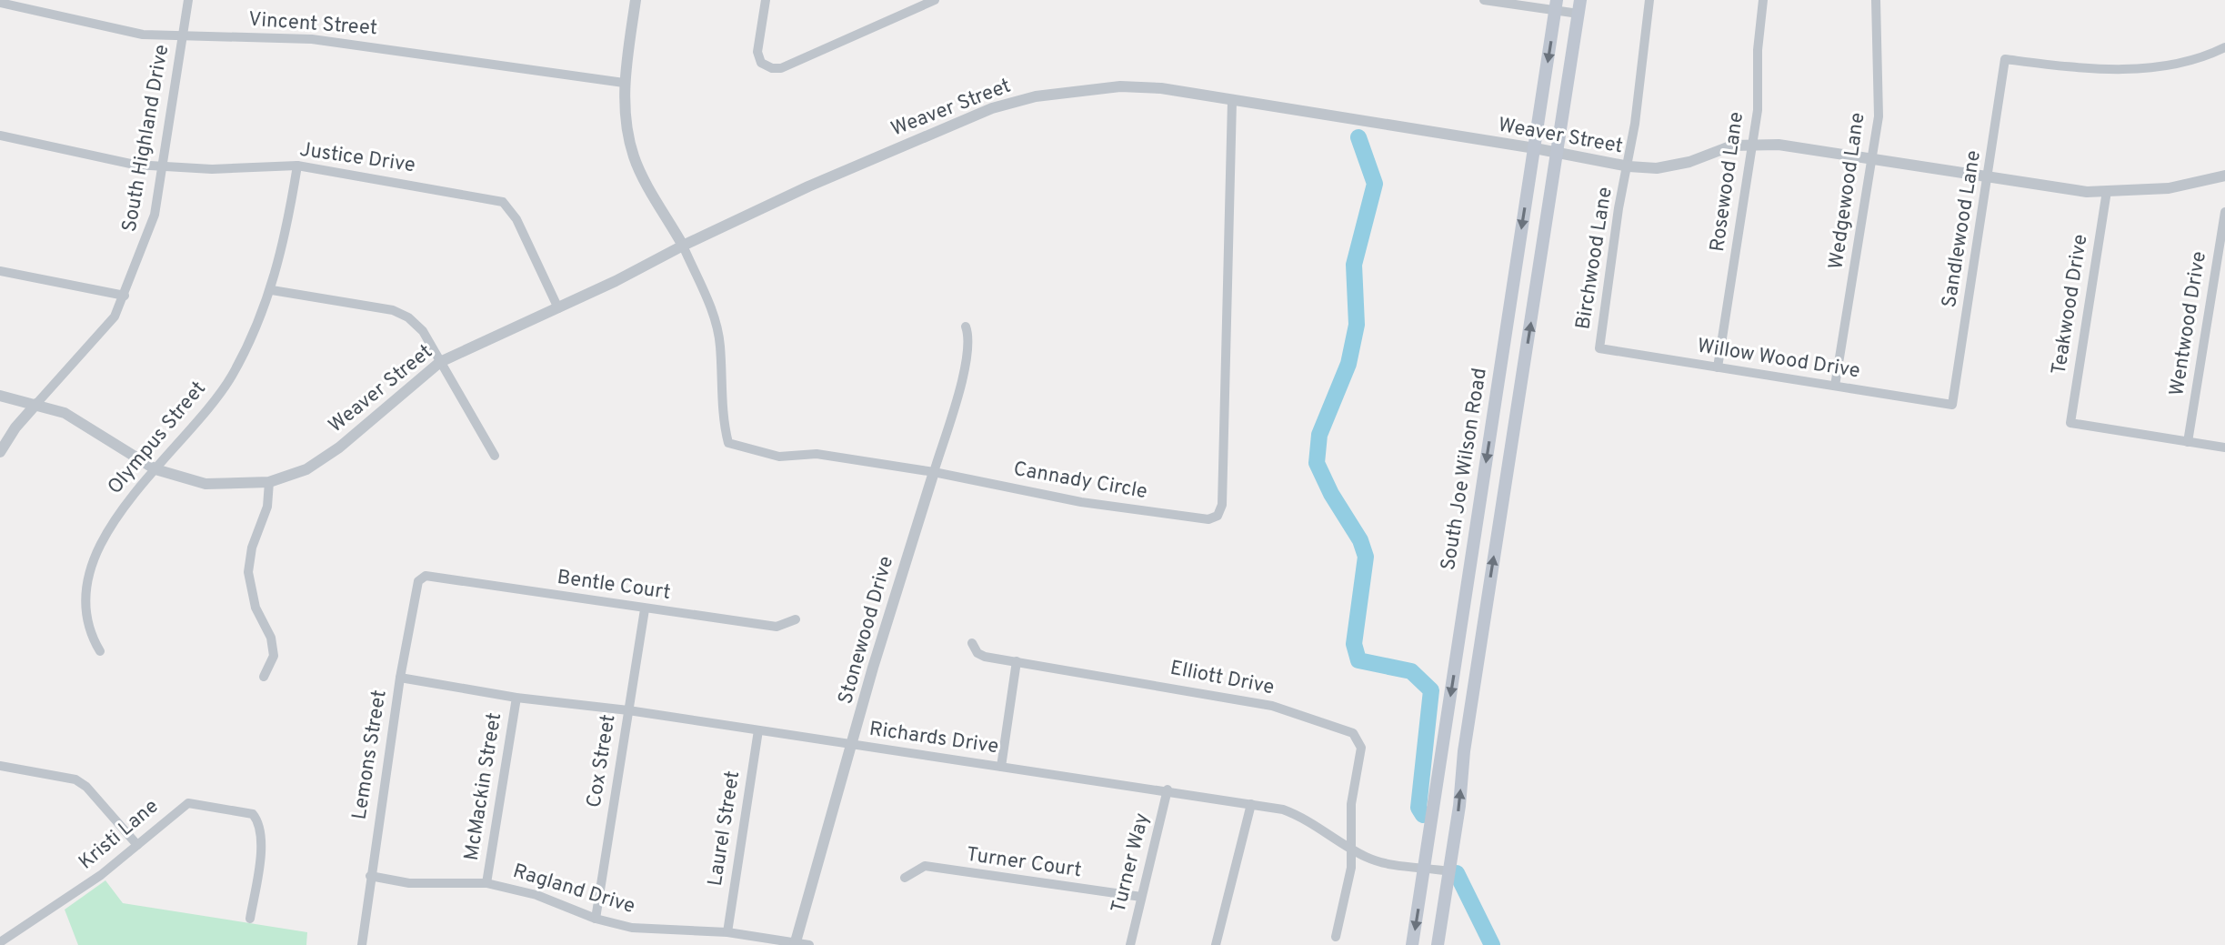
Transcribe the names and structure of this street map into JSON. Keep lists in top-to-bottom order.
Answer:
{
  "streets": {
    "main road": ["South Joe Wilson Road"],
    "street": [
      "Vincent Street",
      "Weaver Street",
      "South Highland Drive",
      "Justice Drive",
      "Rosewood Lane",
      "Wedgewood Lane",
      "Sandlewood Lane",
      "Birchwood Lane",
      "Teakwood Drive",
      "Wentwood Drive",
      "Willow Wood Drive",
      "Olympus Street",
      "Cannady Circle",
      "Bentle Court",
      "Stonewood Drive",
      "Elliott Drive",
      "Richards Drive",
      "Lemons Street",
      "Cox Street",
      "McMackin Street",
      "Laurel Street",
      "Kristi Lane",
      "Turner Court",
      "Turner Way",
      "Ragland Drive"
    ]
  },
  "crossings": [
    ["Vincent Street", "South Highland Drive"],
    ["Weaver Street", "South Highland Drive"],
    ["Weaver Street", "Justice Drive"],
    ["Weaver Street", "Rosewood Lane"],
    ["Weaver Street", "Wedgewood Lane"],
    ["Weaver Street", "Sandlewood Lane"],
    ["Weaver Street", "Birchwood Lane"],
    ["Weaver Street", "Teakwood Drive"],
    ["Weaver Street", "Olympus Street"],
    ["Weaver Street", "South Joe Wilson Road"],
    ["Weaver Street", "Cannady Circle"],
    ["South Highland Drive", "Justice Drive"],
    ["Justice Drive", "Olympus Street"],
    ["Rosewood Lane", "Willow Wood Drive"],
    ["Wedgewood Lane", "Willow Wood Drive"],
    ["Sandlewood Lane", "Willow Wood Drive"],
    ["Birchwood Lane", "Willow Wood Drive"],
    ["Teakwood Drive", "Wentwood Drive"],
    ["South Joe Wilson Road", "Richards Drive"],
    ["Cannady Circle", "Stonewood Drive"],
    ["Bentle Court", "Lemons Street"],
    ["Bentle Court", "Cox Street"],
    ["Stonewood Drive", "Richards Drive"],
    ["Stonewood Drive", "Ragland Drive"],
    ["Elliott Drive", "Richards Drive"],
    ["Richards Drive", "Lemons Street"],
    ["Richards Drive", "Cox Street"],
    ["Richards Drive", "McMackin Street"],
    ["Richards Drive", "Laurel Street"],
    ["Richards Drive", "Turner Way"],
    ["Lemons Street", "Ragland Drive"],
    ["Cox Street", "Ragland Drive"],
    ["McMackin Street", "Ragland Drive"],
    ["Laurel Street", "Ragland Drive"],
    ["Turner Court", "Turner Way"]
  ]
}
